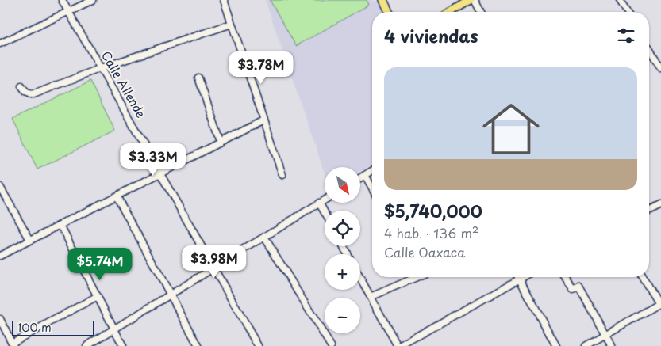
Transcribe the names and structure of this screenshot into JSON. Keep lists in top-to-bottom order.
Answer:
{
  "streets": {
    "street": ["Calle Allende"]
  },
  "scale_bar": "100 m",
  "north": "bottom right",
  "page": {
    "heading": "4 viviendas",
    "price": [
      "$3.78M",
      "$3.33M",
      "$3.98M",
      "$5.74M"
    ],
    "list": [
      {
        "name": "$5,740,000",
        "note": "4 hab. · 136 m² · Calle Oaxaca"
      }
    ],
    "map_buttons": ["+", "−"],
    "scale": "100 m"
  }
}
